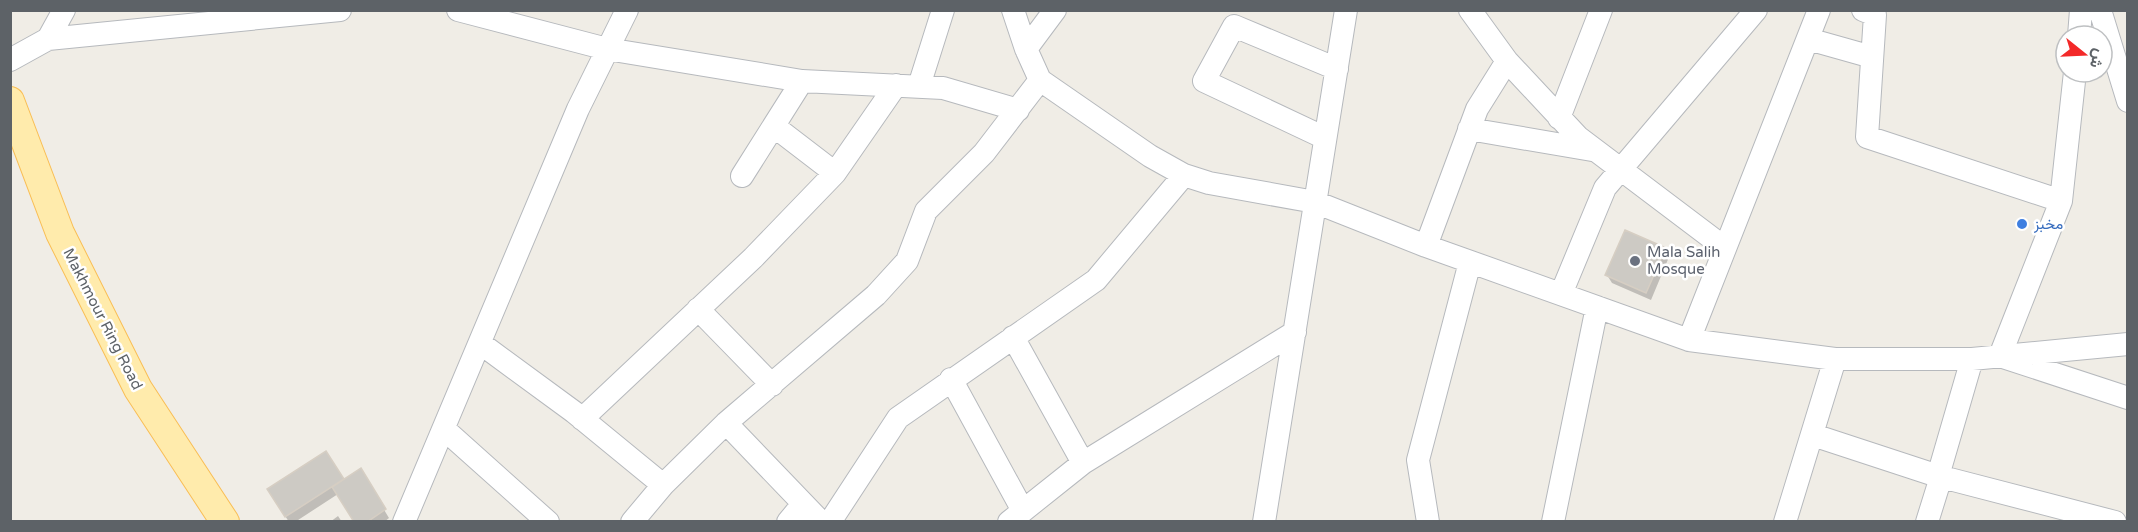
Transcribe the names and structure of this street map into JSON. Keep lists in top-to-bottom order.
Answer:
{
  "streets": {
    "main road": ["Makhmour Ring Road"]
  },
  "places": ["مخبز", "Mala Salih Mosque"],
  "north": "right"
}
